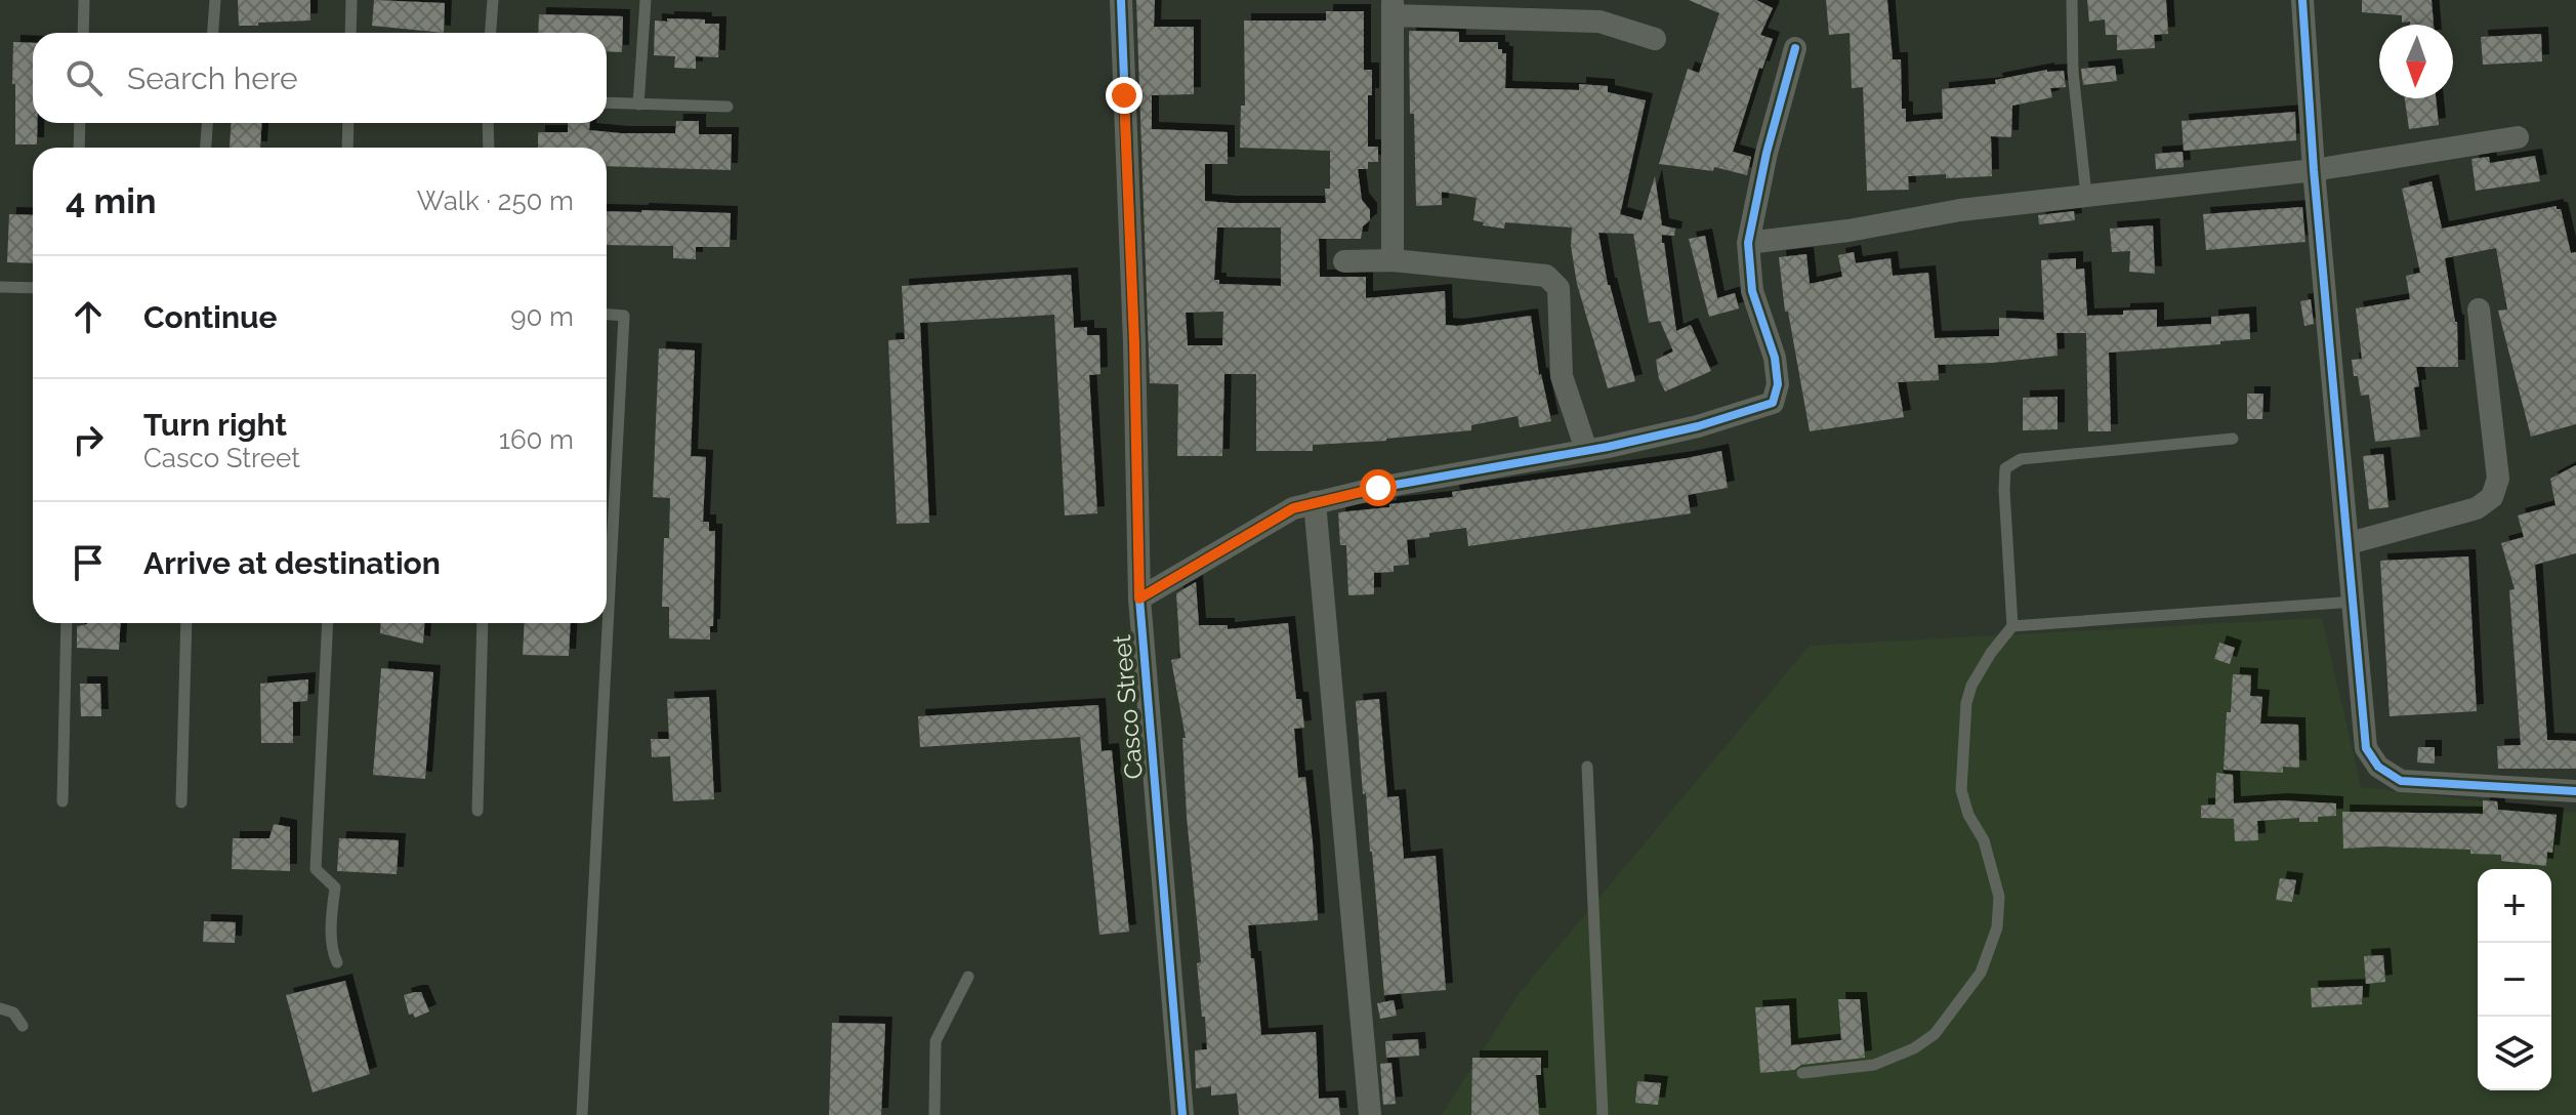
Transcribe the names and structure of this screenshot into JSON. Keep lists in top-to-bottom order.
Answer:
{
  "streets": {
    "street": ["Casco Street"]
  },
  "north": "bottom",
  "page": {
    "search": "Search here",
    "heading": ["4 min", "Walk · 250 m"],
    "list": [
      ["Continue", "90 m"],
      ["Turn right", "Casco Street", "160 m"],
      "Arrive at destination"
    ],
    "map_buttons": ["+", "−"]
  }
}
